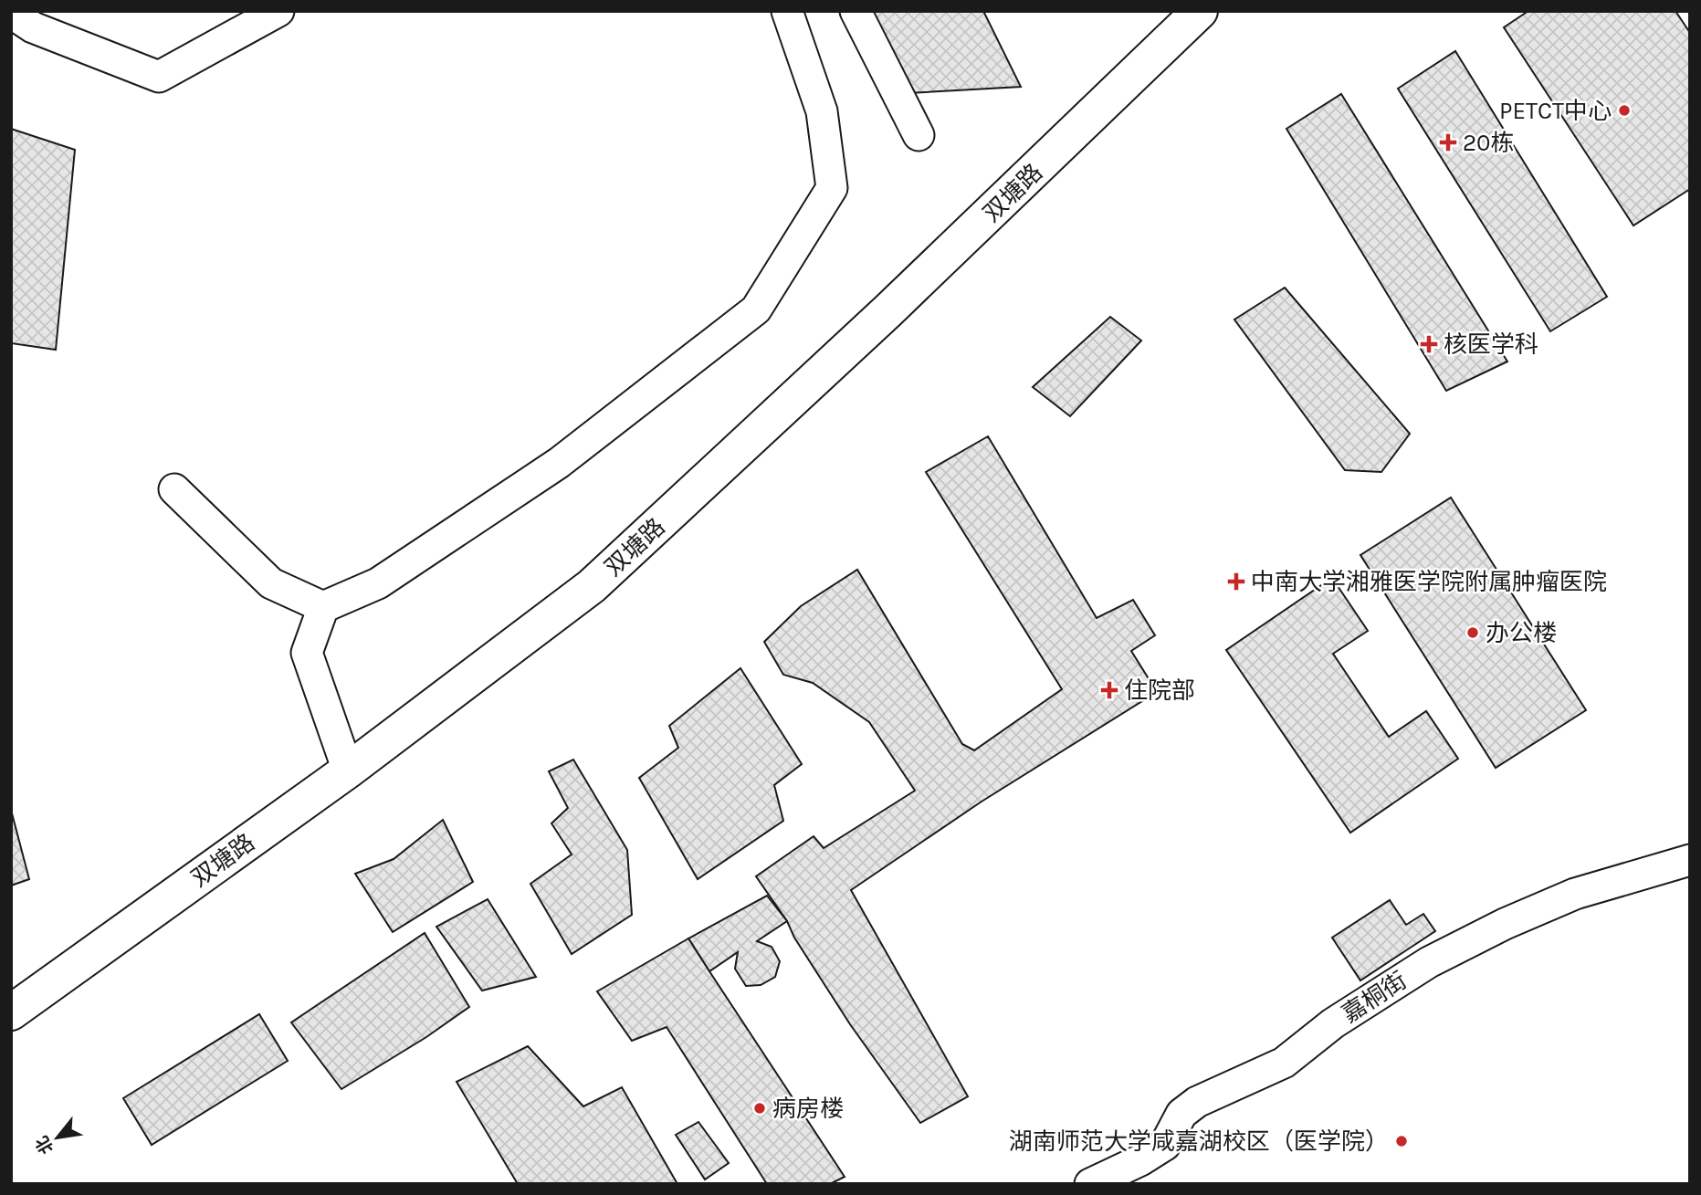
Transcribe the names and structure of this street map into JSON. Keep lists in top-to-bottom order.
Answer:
{
  "streets": {
    "street": ["双塘路", "嘉桐街"]
  },
  "places": {
    "other": [
      "PETCT中心",
      "办公楼",
      "病房楼",
      "湖南师范大学咸嘉湖校区（医学院）"
    ],
    "health": [
      "20栋",
      "核医学科",
      "中南大学湘雅医学院附属肿瘤医院",
      "住院部"
    ]
  },
  "north": "bottom left"
}
